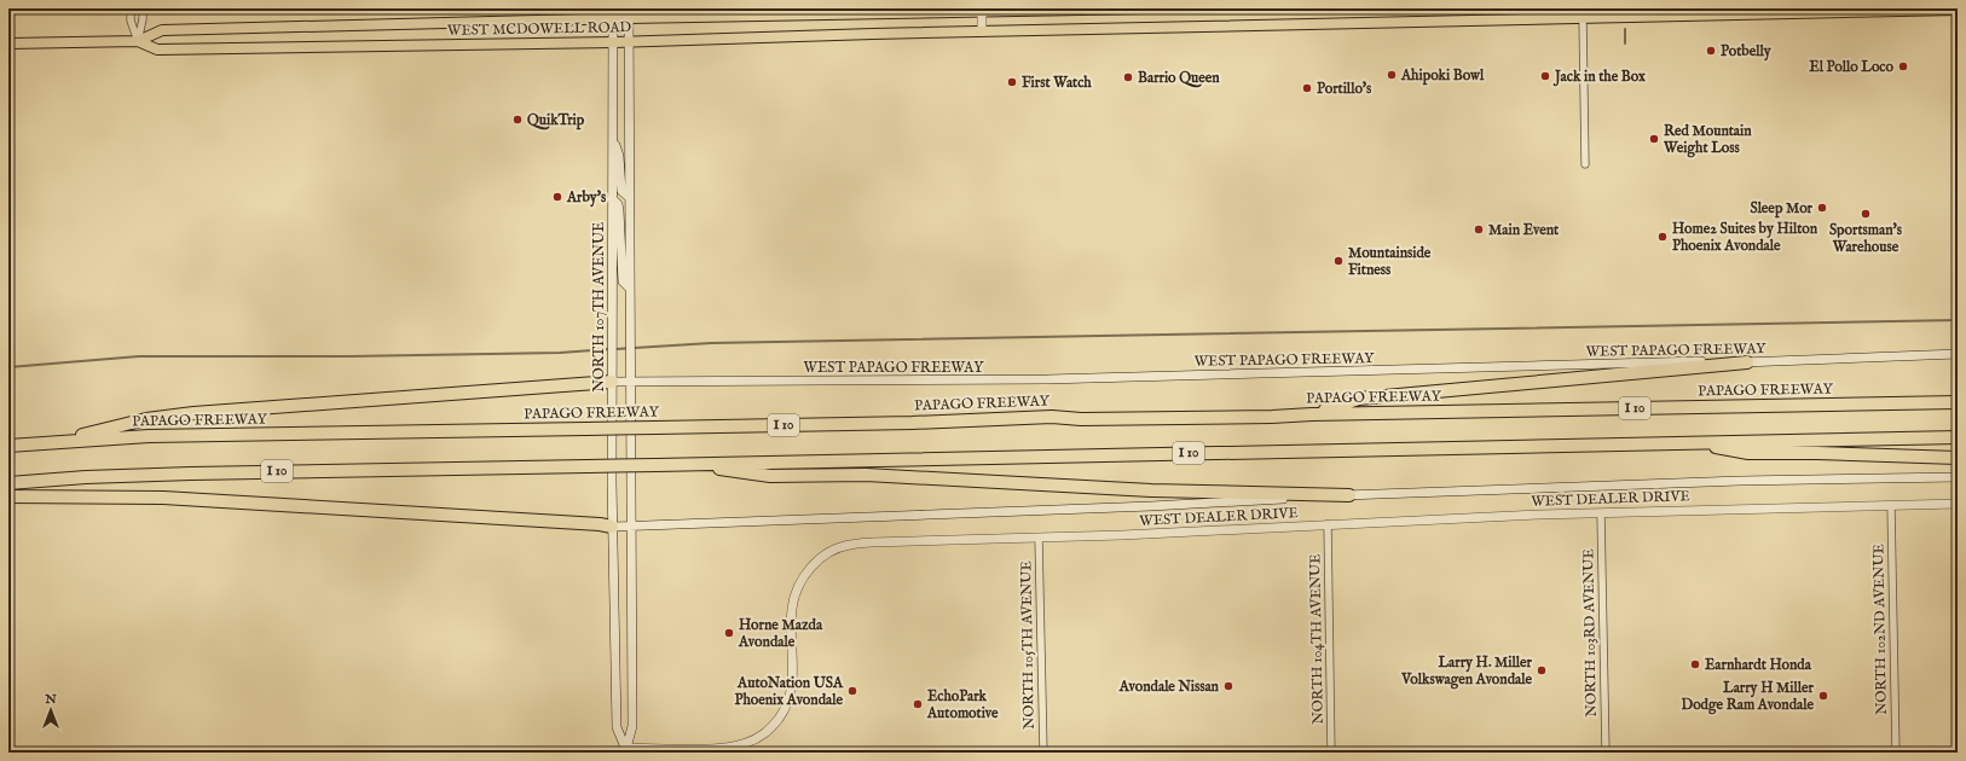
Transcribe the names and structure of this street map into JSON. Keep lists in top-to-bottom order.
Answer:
{
  "streets": {
    "highway": ["PAPAGO FREEWAY", "I 10"],
    "main road": [
      "WEST MCDOWELL ROAD",
      "NORTH 107TH AVENUE",
      "WEST PAPAGO FREEWAY",
      "WEST DEALER DRIVE"
    ],
    "street": [
      "NORTH 102ND AVENUE",
      "NORTH 103RD AVENUE",
      "NORTH 104TH AVENUE",
      "NORTH 105TH AVENUE"
    ]
  },
  "crossings": [
    ["WEST MCDOWELL ROAD", "NORTH 107TH AVENUE"],
    ["NORTH 107TH AVENUE", "WEST PAPAGO FREEWAY"],
    ["NORTH 107TH AVENUE", "WEST DEALER DRIVE"],
    ["WEST DEALER DRIVE", "NORTH 102ND AVENUE"],
    ["WEST DEALER DRIVE", "NORTH 103RD AVENUE"],
    ["WEST DEALER DRIVE", "NORTH 104TH AVENUE"],
    ["WEST DEALER DRIVE", "NORTH 105TH AVENUE"]
  ],
  "places": [
    "Potbelly",
    "El Pollo Loco",
    "Ahipoki Bowl",
    "Jack in the Box",
    "Barrio Queen",
    "First Watch",
    "Portillo's",
    "QuikTrip",
    "Red Mountain Weight Loss",
    "Arby's",
    "Sleep Mor",
    "Sportsman's Warehouse",
    "Main Event",
    "Home2 Suites by Hilton Phoenix Avondale",
    "Mountainside Fitness",
    "Horne Mazda Avondale",
    "Earnhardt Honda",
    "Larry H. Miller Volkswagen Avondale",
    "Avondale Nissan",
    "AutoNation USA Phoenix Avondale",
    "Larry H Miller Dodge Ram Avondale",
    "EchoPark Automotive"
  ],
  "north": "top"
}
